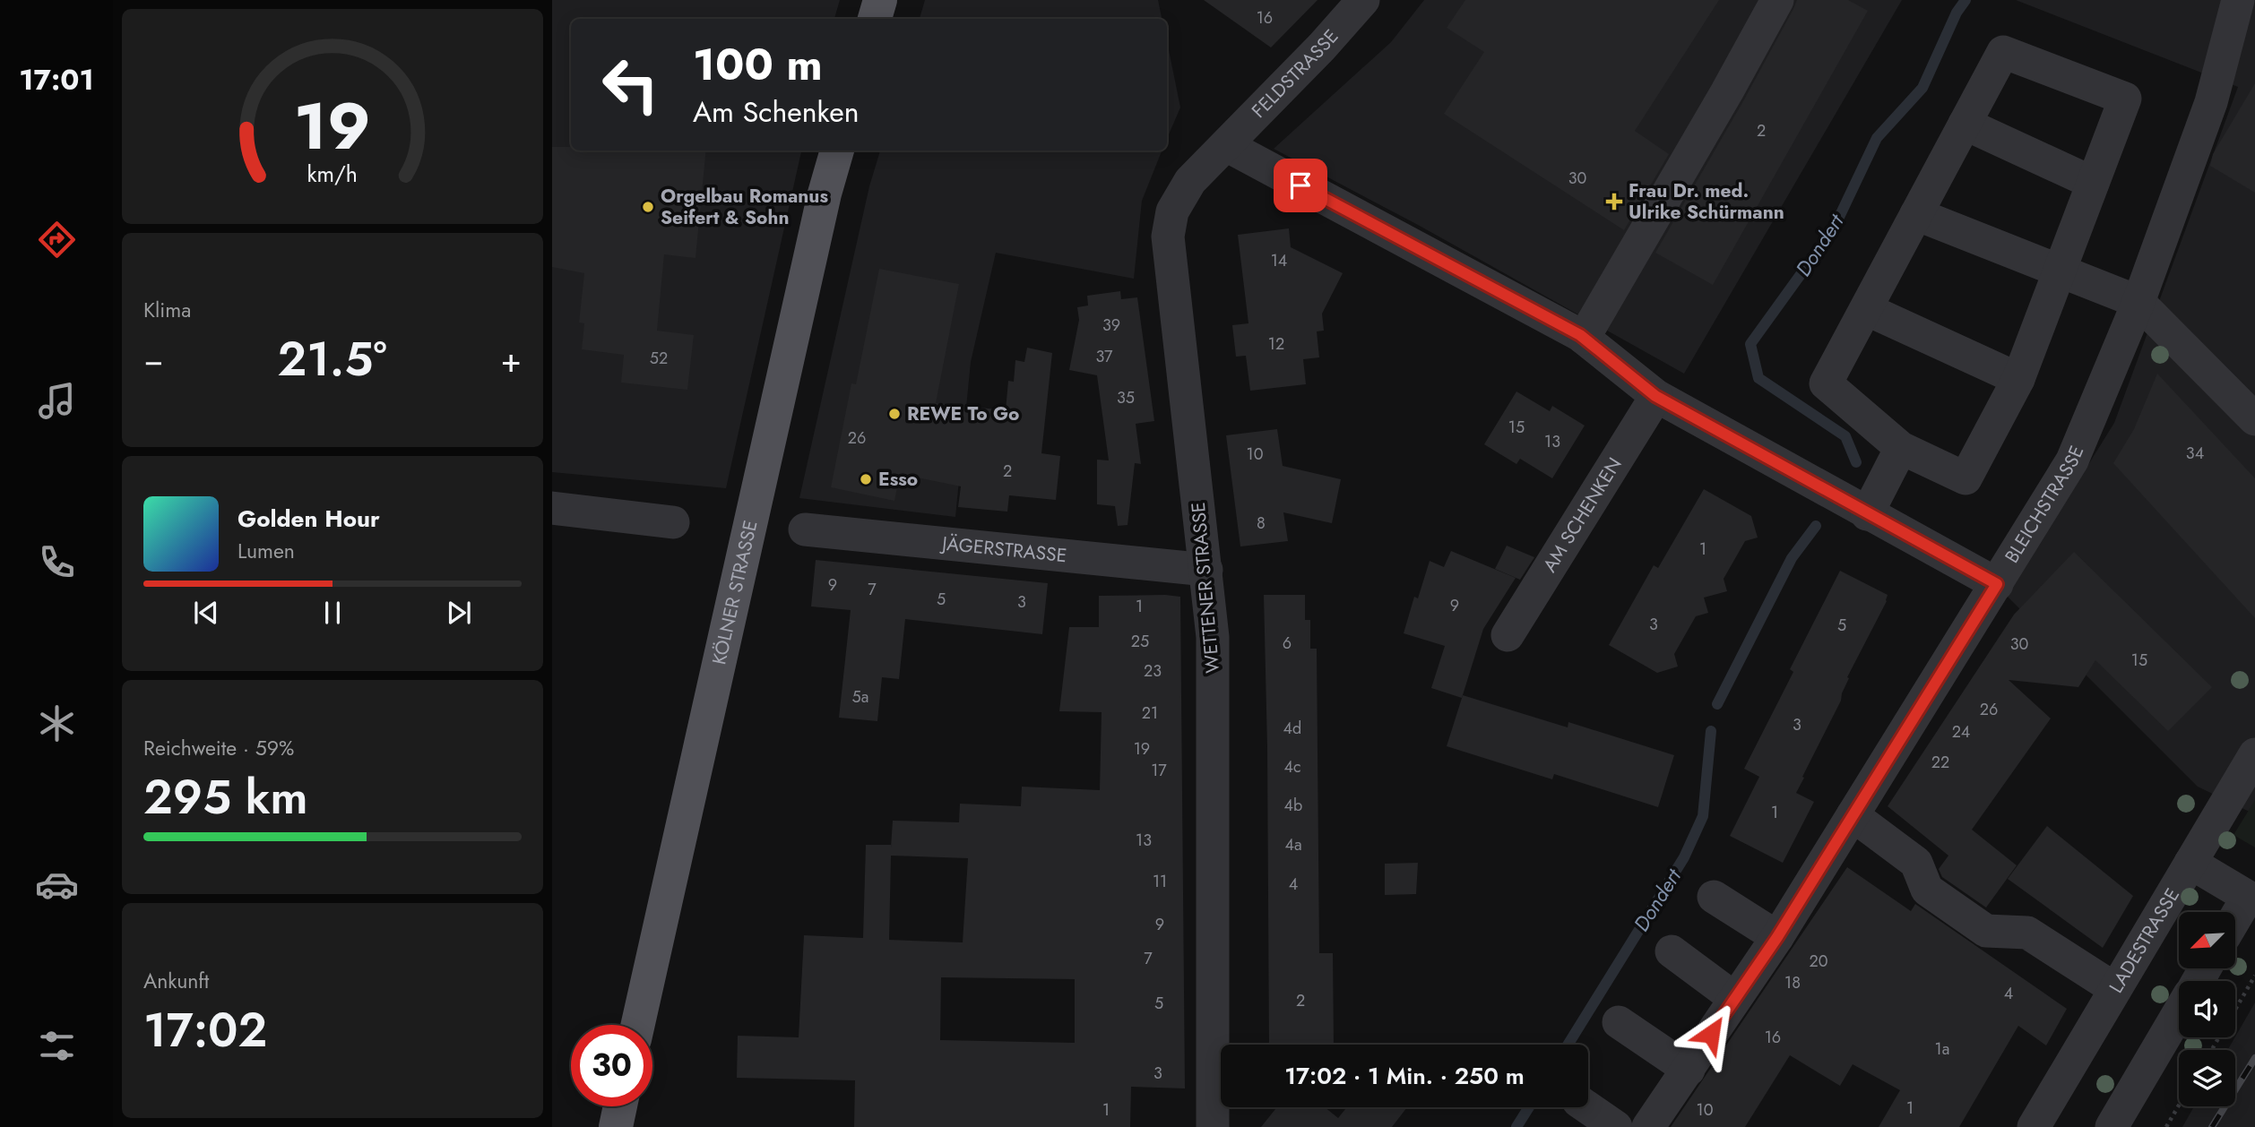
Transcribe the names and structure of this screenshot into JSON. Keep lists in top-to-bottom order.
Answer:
{
  "streets": {
    "main road": ["KÖLNER STRASSE"],
    "street": [
      "FELDSTRASSE",
      "BLEICHSTRASSE",
      "AM SCHENKEN",
      "JÄGERSTRASSE",
      "WETTENER STRASSE",
      "LADESTRASSE"
    ]
  },
  "crossings": [
    ["FELDSTRASSE", "WETTENER STRASSE"],
    ["JÄGERSTRASSE", "WETTENER STRASSE"]
  ],
  "water": ["Dondert"],
  "places": {
    "health": ["Frau Dr. med. Ulrike Schürmann"],
    "other": ["Orgelbau Romanus Seifert & Sohn", "REWE To Go", "Esso"]
  },
  "house_numbers": [
    "16",
    "2",
    "30",
    "14",
    "39",
    "12",
    "37",
    "52",
    "35",
    "15",
    "26",
    "13",
    "34",
    "10",
    "2",
    "8",
    "1",
    "9",
    "7",
    "5",
    "3",
    "9",
    "1",
    "3",
    "5",
    "25",
    "6",
    "30",
    "15",
    "23",
    "5a",
    "26",
    "21",
    "3",
    "4d",
    "24",
    "19",
    "22",
    "4c",
    "17",
    "4b",
    "1",
    "13",
    "4a",
    "11",
    "4",
    "9",
    "7",
    "20",
    "18",
    "4",
    "2",
    "5",
    "16",
    "1a",
    "3",
    "1",
    "1",
    "10"
  ],
  "north": "bottom left",
  "page": {
    "tabs": "17:01",
    "turn": ["100 m", "Am Schenken"],
    "tile": [
      "Klima",
      ["Reichweite · 59%", "295 km"],
      ["Ankunft", "17:02"]
    ],
    "heat": ["−", "21.5°", "+"],
    "song": ["Golden Hour", "Lumen"],
    "limit": "30",
    "trip": "17:02 · 1 Min. · 250 m",
    "gauge": ["19", "km/h"]
  }
}
